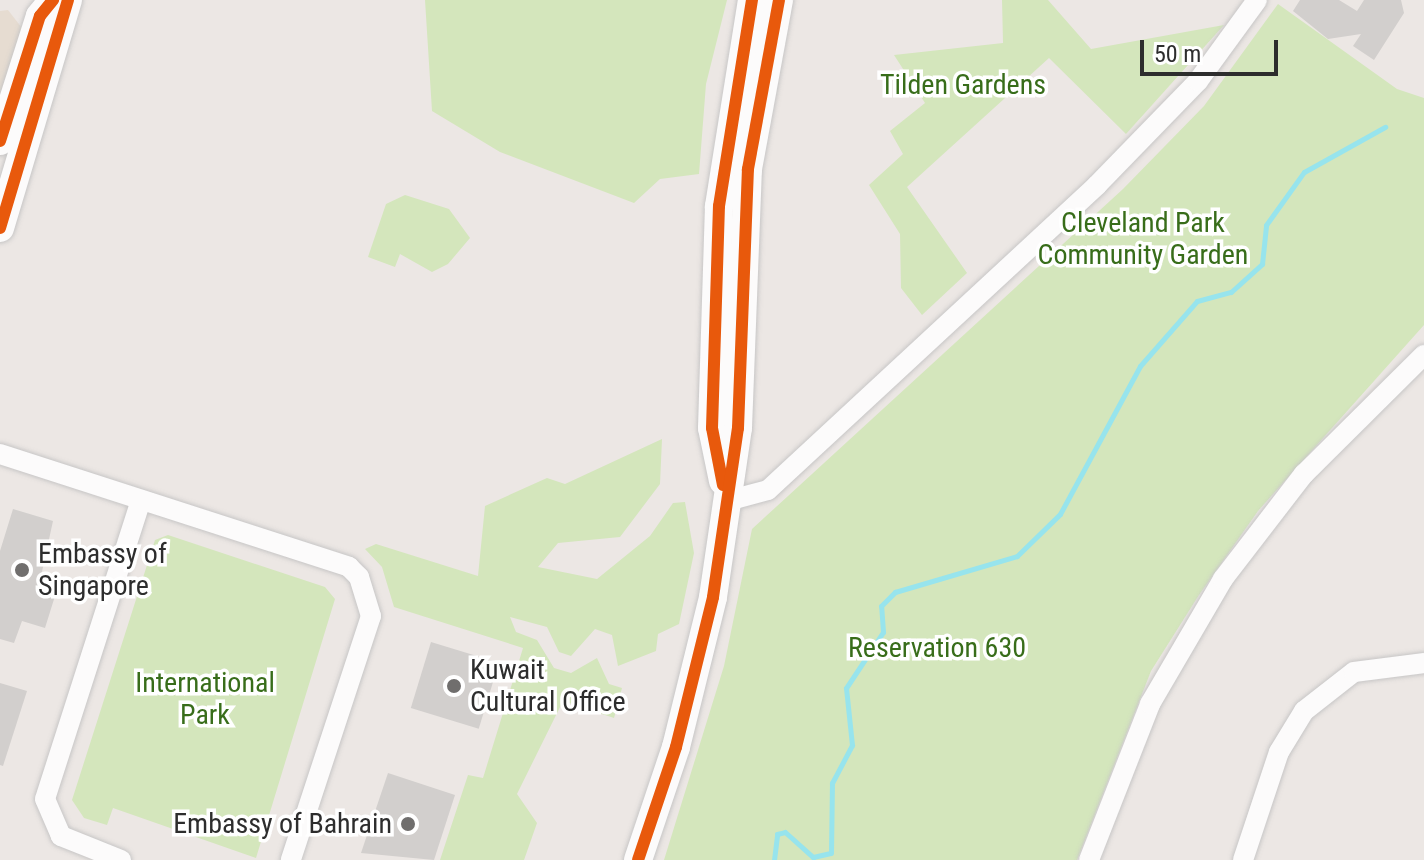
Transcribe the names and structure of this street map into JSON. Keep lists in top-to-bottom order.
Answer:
{
  "parks": [
    "Tilden Gardens",
    "Cleveland Park Community Garden",
    "Reservation 630",
    "International Park"
  ],
  "places": ["Embassy of Singapore", "Kuwait Cultural Office", "Embassy of Bahrain"],
  "scale_bar": "50 m"
}
